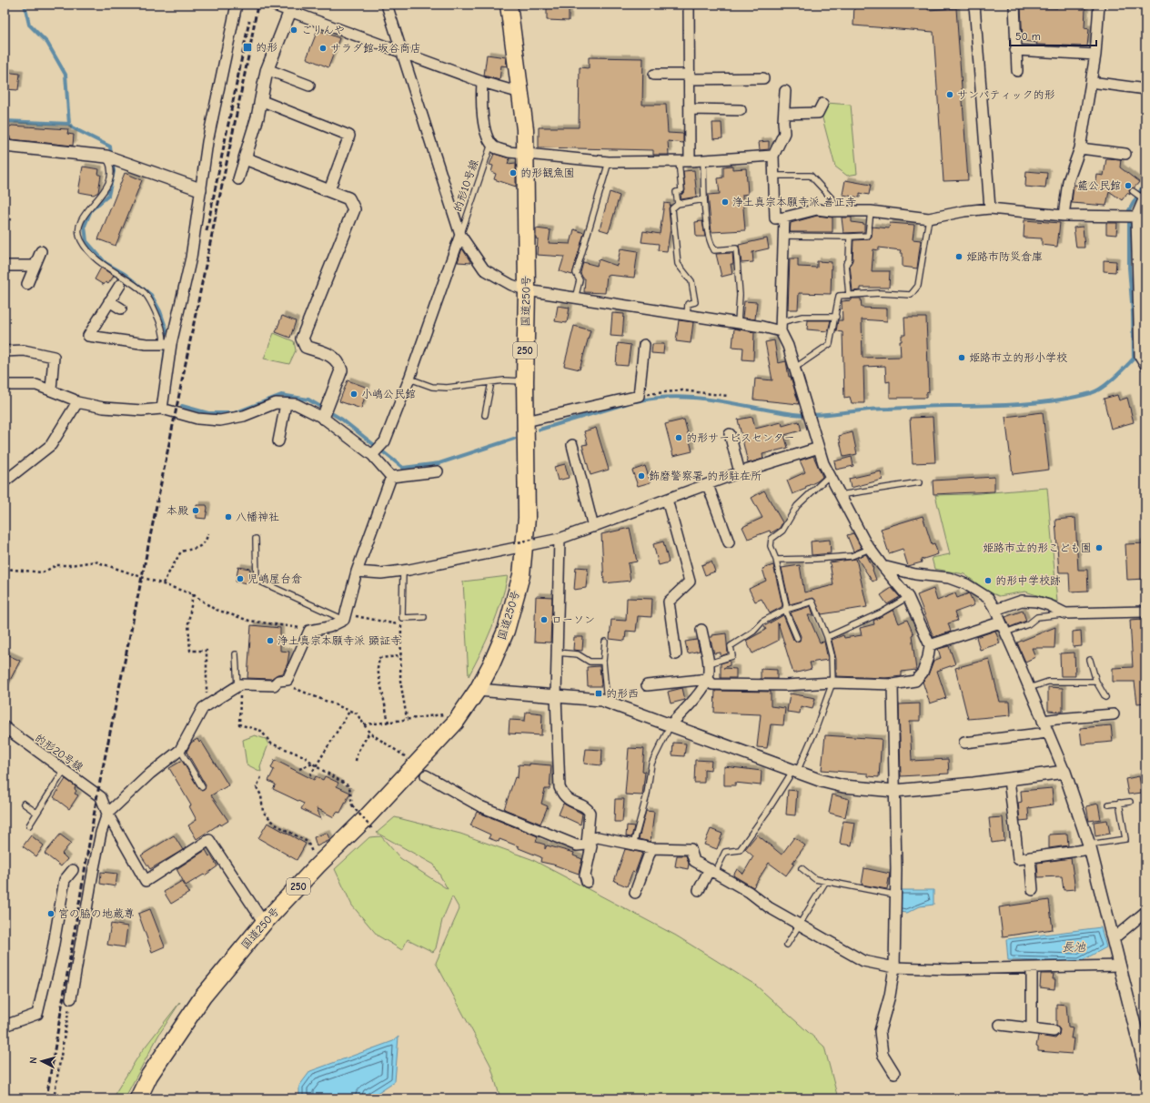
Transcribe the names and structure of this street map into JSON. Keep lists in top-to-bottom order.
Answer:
{
  "streets": {
    "highway": ["国道250号", "250"],
    "street": ["的形20号線"],
    "lane": ["的形10号線"]
  },
  "water": ["長池"],
  "places": {
    "other": [
      "ごりんや",
      "サラダ館 坂谷商店",
      "サンパティック的形",
      "的形観魚園",
      "麓公民館",
      "浄土真宗本願寺派 善正寺",
      "姫路市防災倉庫",
      "姫路市立的形小学校",
      "小嶋公民館",
      "的形サービスセンター",
      "飾磨警察署 的形駐在所",
      "本殿",
      "八幡神社",
      "姫路市立的形こども園",
      "児嶋屋台倉",
      "的形中学校跡",
      "ローソン",
      "浄土真宗本願寺派 顕証寺",
      "宮の脇の地蔵尊"
    ],
    "transit": ["的形", "的形西"]
  },
  "scale_bar": "50 m",
  "north": "left"
}
